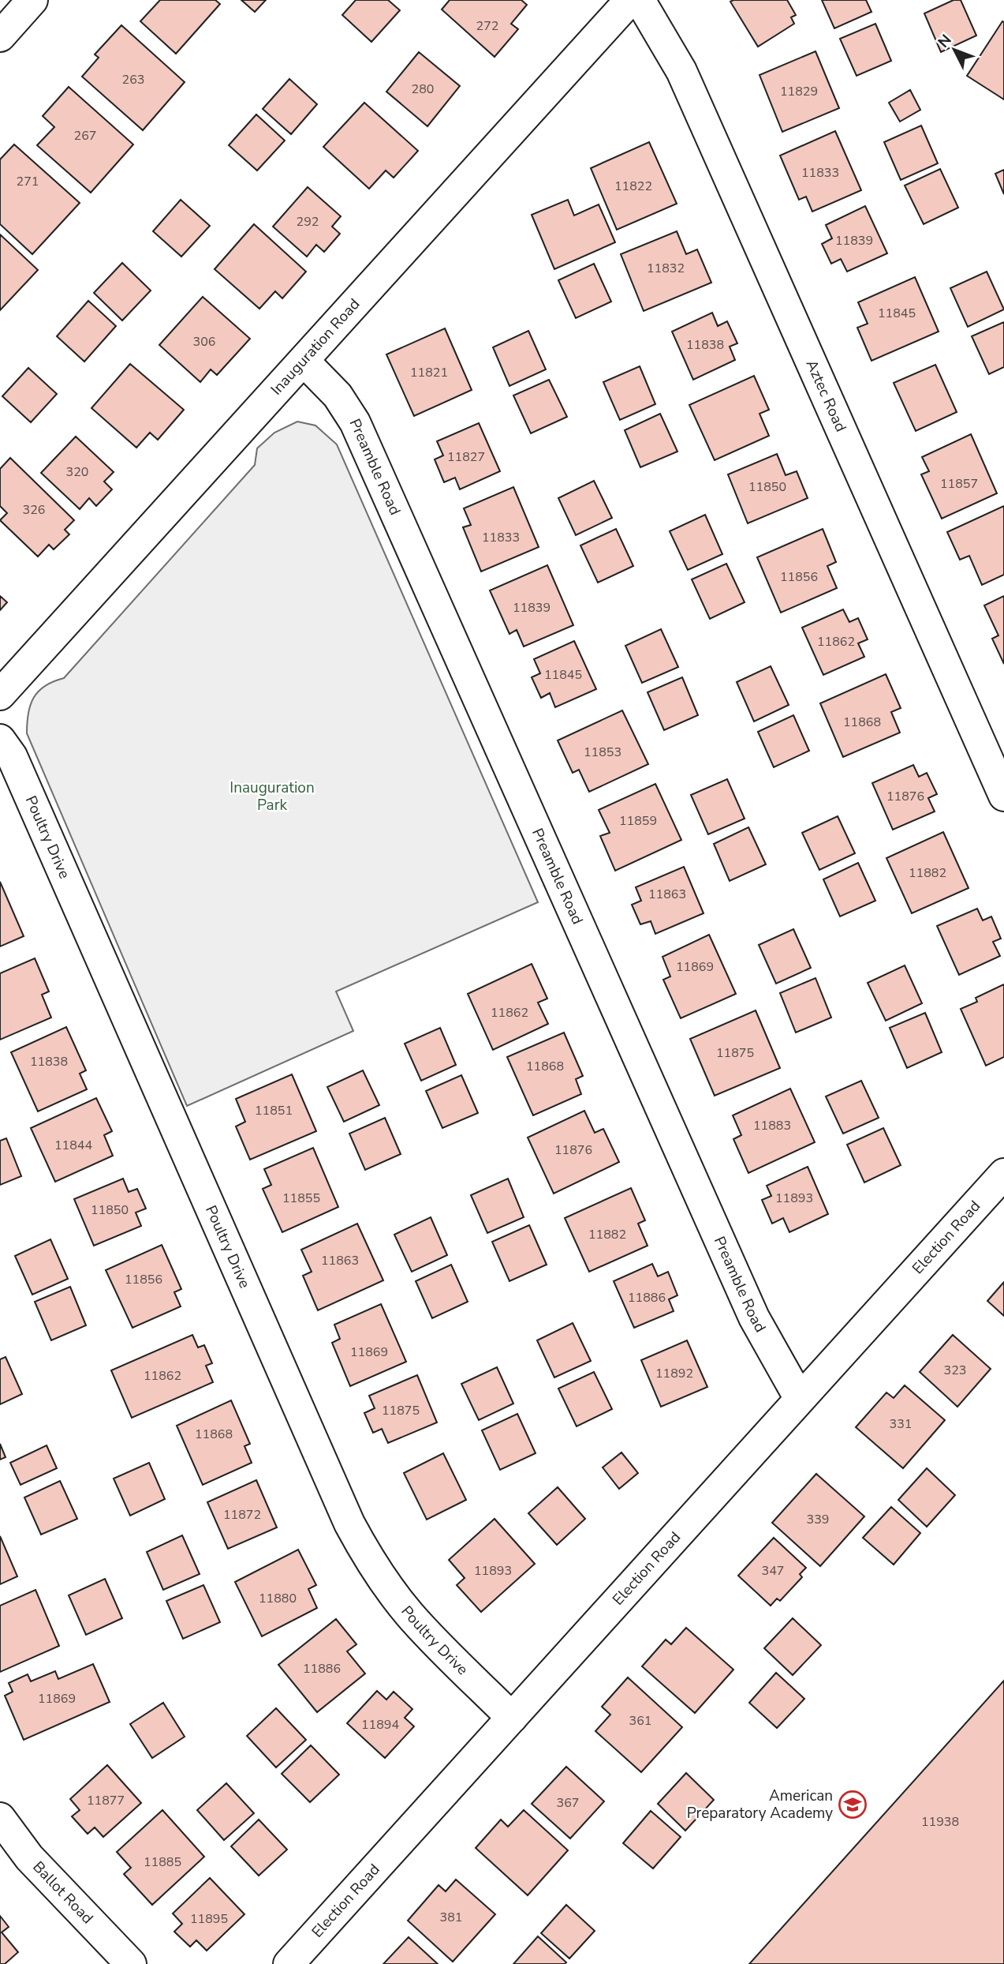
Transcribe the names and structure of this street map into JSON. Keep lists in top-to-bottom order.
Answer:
{
  "streets": {
    "street": [
      "Inauguration Road",
      "Aztec Road",
      "Preamble Road",
      "Poultry Drive",
      "Election Road",
      "Ballot Road"
    ]
  },
  "crossings": [
    ["Inauguration Road", "Preamble Road"],
    ["Preamble Road", "Election Road"],
    ["Poultry Drive", "Election Road"]
  ],
  "parks": ["Inauguration Park"],
  "places": {
    "school or university": ["American Preparatory Academy"]
  },
  "house_numbers": [
    "272",
    "263",
    "280",
    "11829",
    "267",
    "11833",
    "271",
    "11822",
    "292",
    "11839",
    "11832",
    "11845",
    "306",
    "11838",
    "11821",
    "11827",
    "320",
    "11857",
    "11850",
    "326",
    "11833",
    "11856",
    "11839",
    "11862",
    "11845",
    "11868",
    "11853",
    "11876",
    "11859",
    "11882",
    "11863",
    "11869",
    "11862",
    "11875",
    "11838",
    "11868",
    "11851",
    "11883",
    "11844",
    "11876",
    "11855",
    "11893",
    "11850",
    "11882",
    "11863",
    "11856",
    "11886",
    "11869",
    "323",
    "11892",
    "11862",
    "11875",
    "331",
    "11868",
    "11872",
    "339",
    "11893",
    "347",
    "11880",
    "11886",
    "11869",
    "361",
    "11894",
    "11877",
    "367",
    "11938",
    "11885",
    "381",
    "11895"
  ],
  "north": "top left"
}
